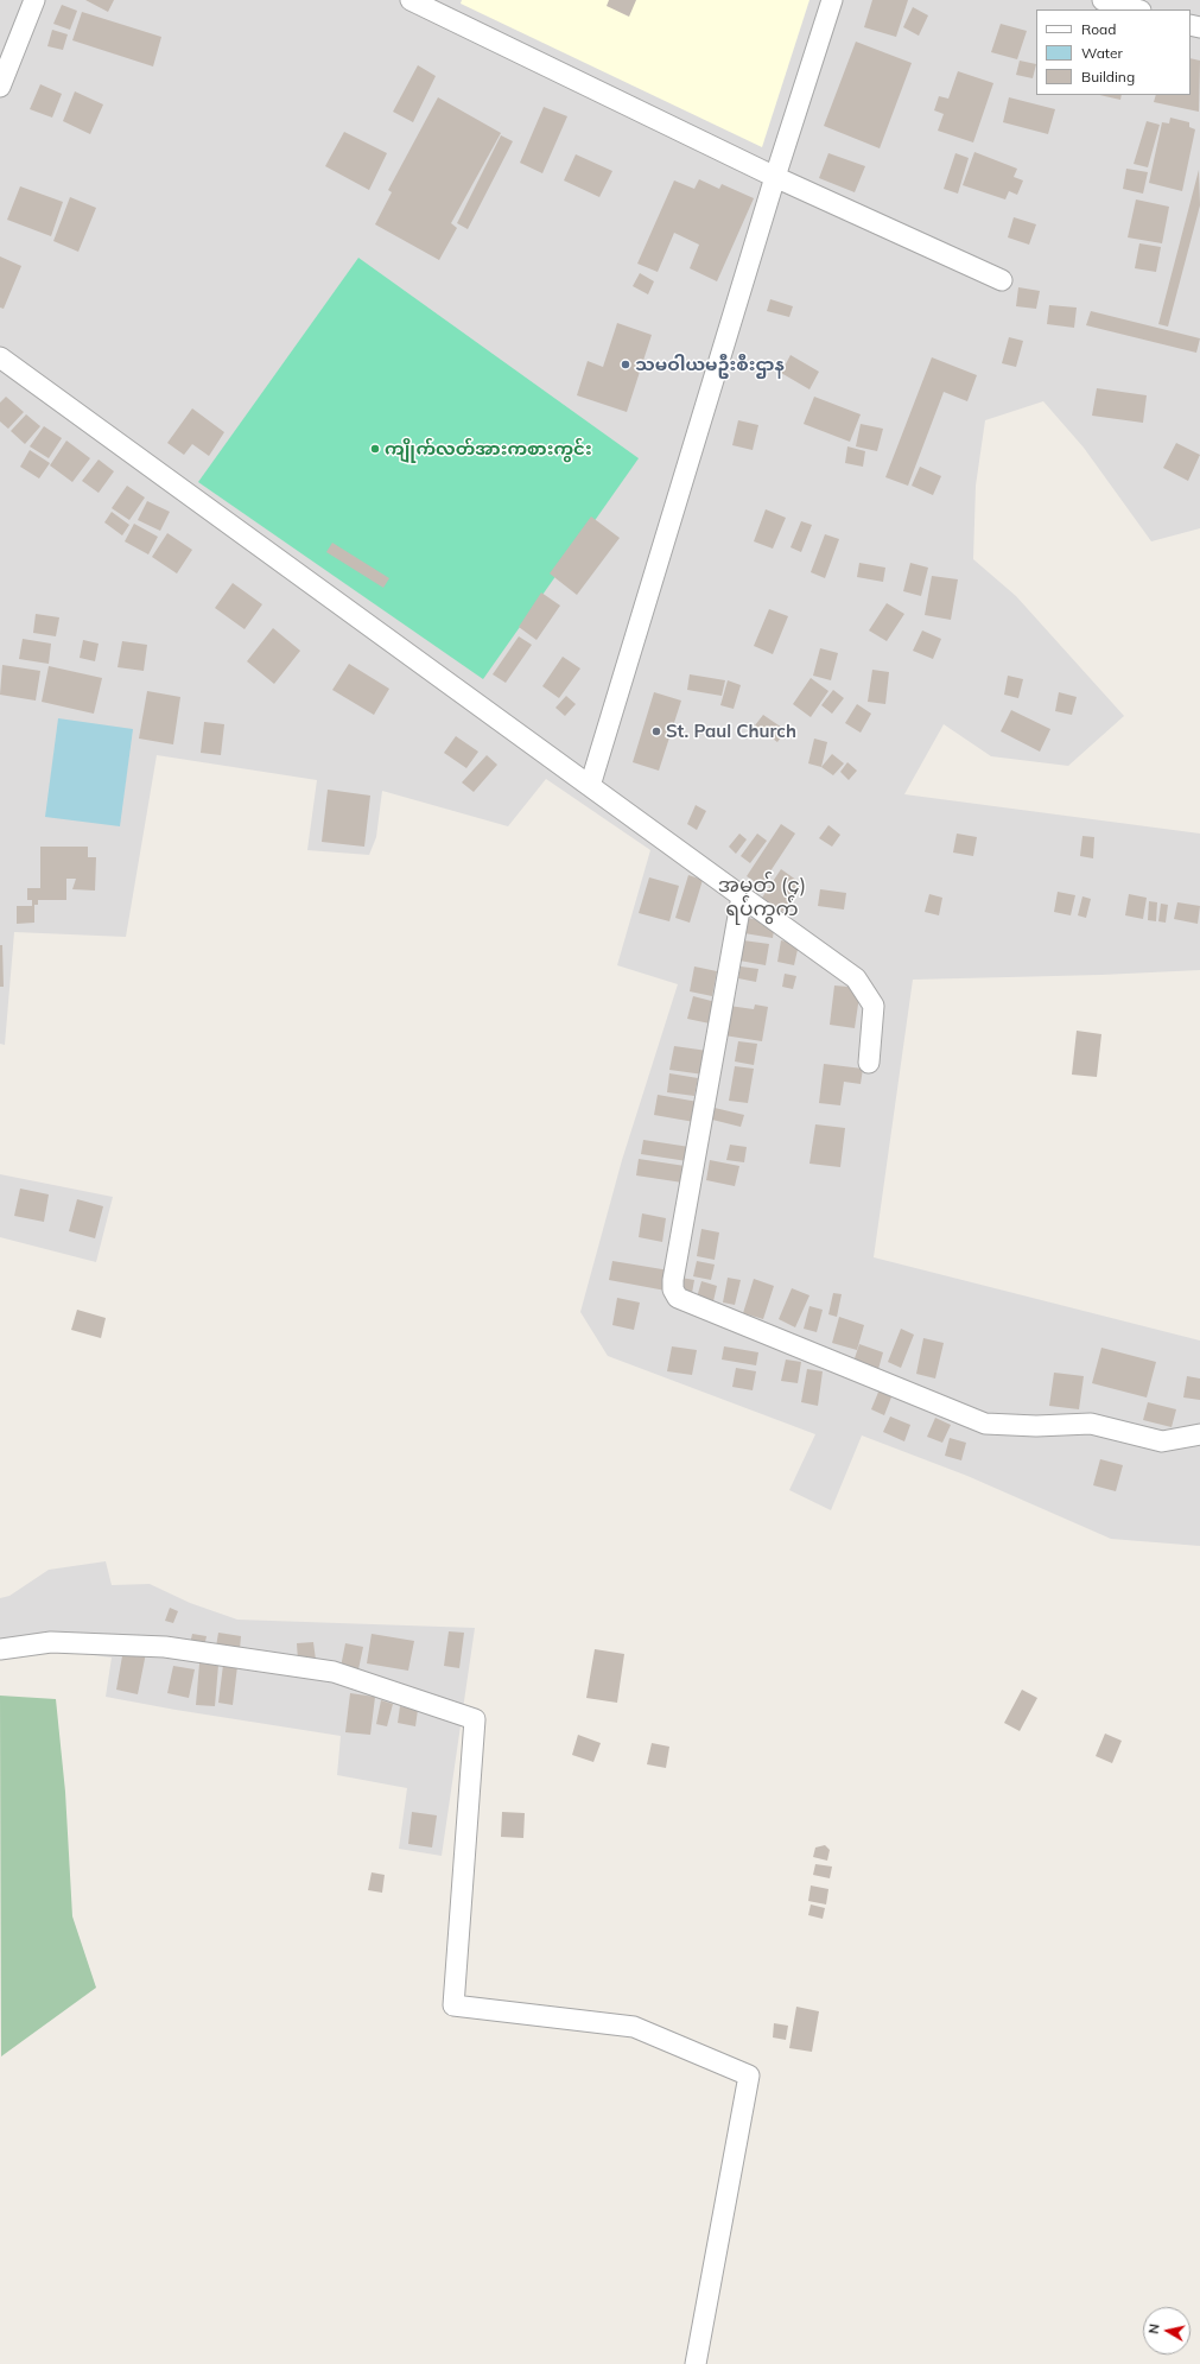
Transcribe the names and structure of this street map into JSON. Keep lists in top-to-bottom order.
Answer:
{
  "districts": ["အမှတ် (၄) ရပ်ကွက်"],
  "places": ["သမဝါယမဦးစီးဌာန", "ကျိုက်လတ်အားကစားကွင်း", "St. Paul Church"],
  "legend": ["Road", "Water", "Building"],
  "north": "left"
}
